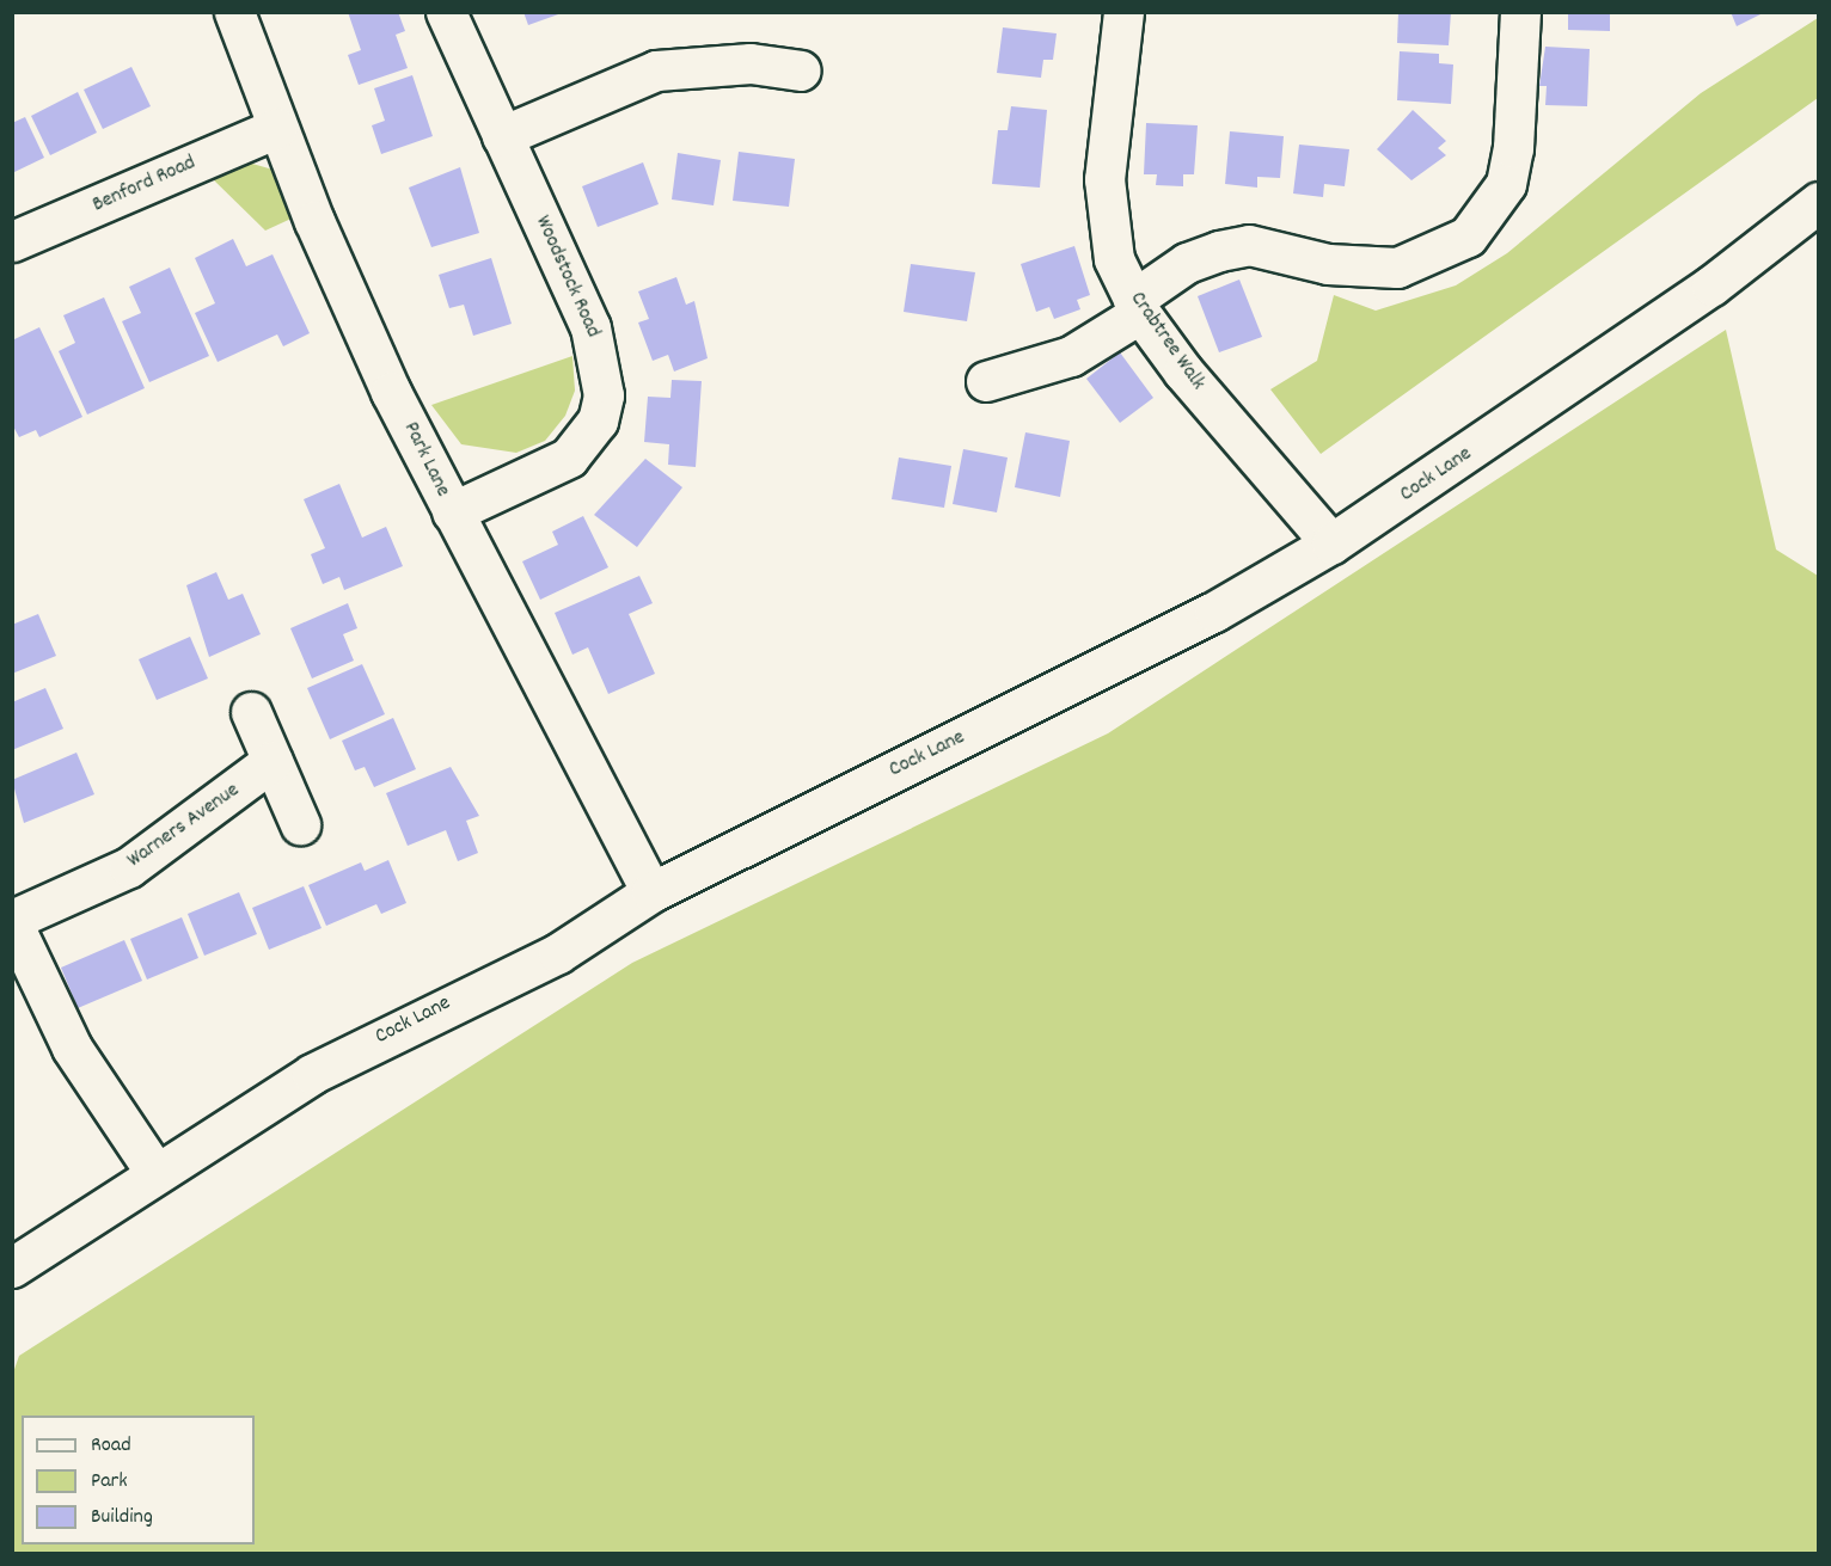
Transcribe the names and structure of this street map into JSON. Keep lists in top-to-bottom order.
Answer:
{
  "streets": {
    "street": [
      "Benford Road",
      "Woodstock Road",
      "Crabtree Walk",
      "Park Lane",
      "Cock Lane",
      "Warners Avenue"
    ]
  },
  "crossings": [
    ["Benford Road", "Park Lane"],
    ["Woodstock Road", "Park Lane"],
    ["Crabtree Walk", "Cock Lane"],
    ["Park Lane", "Cock Lane"],
    ["Cock Lane", "Warners Avenue"]
  ],
  "legend": ["Road", "Park", "Building"]
}
